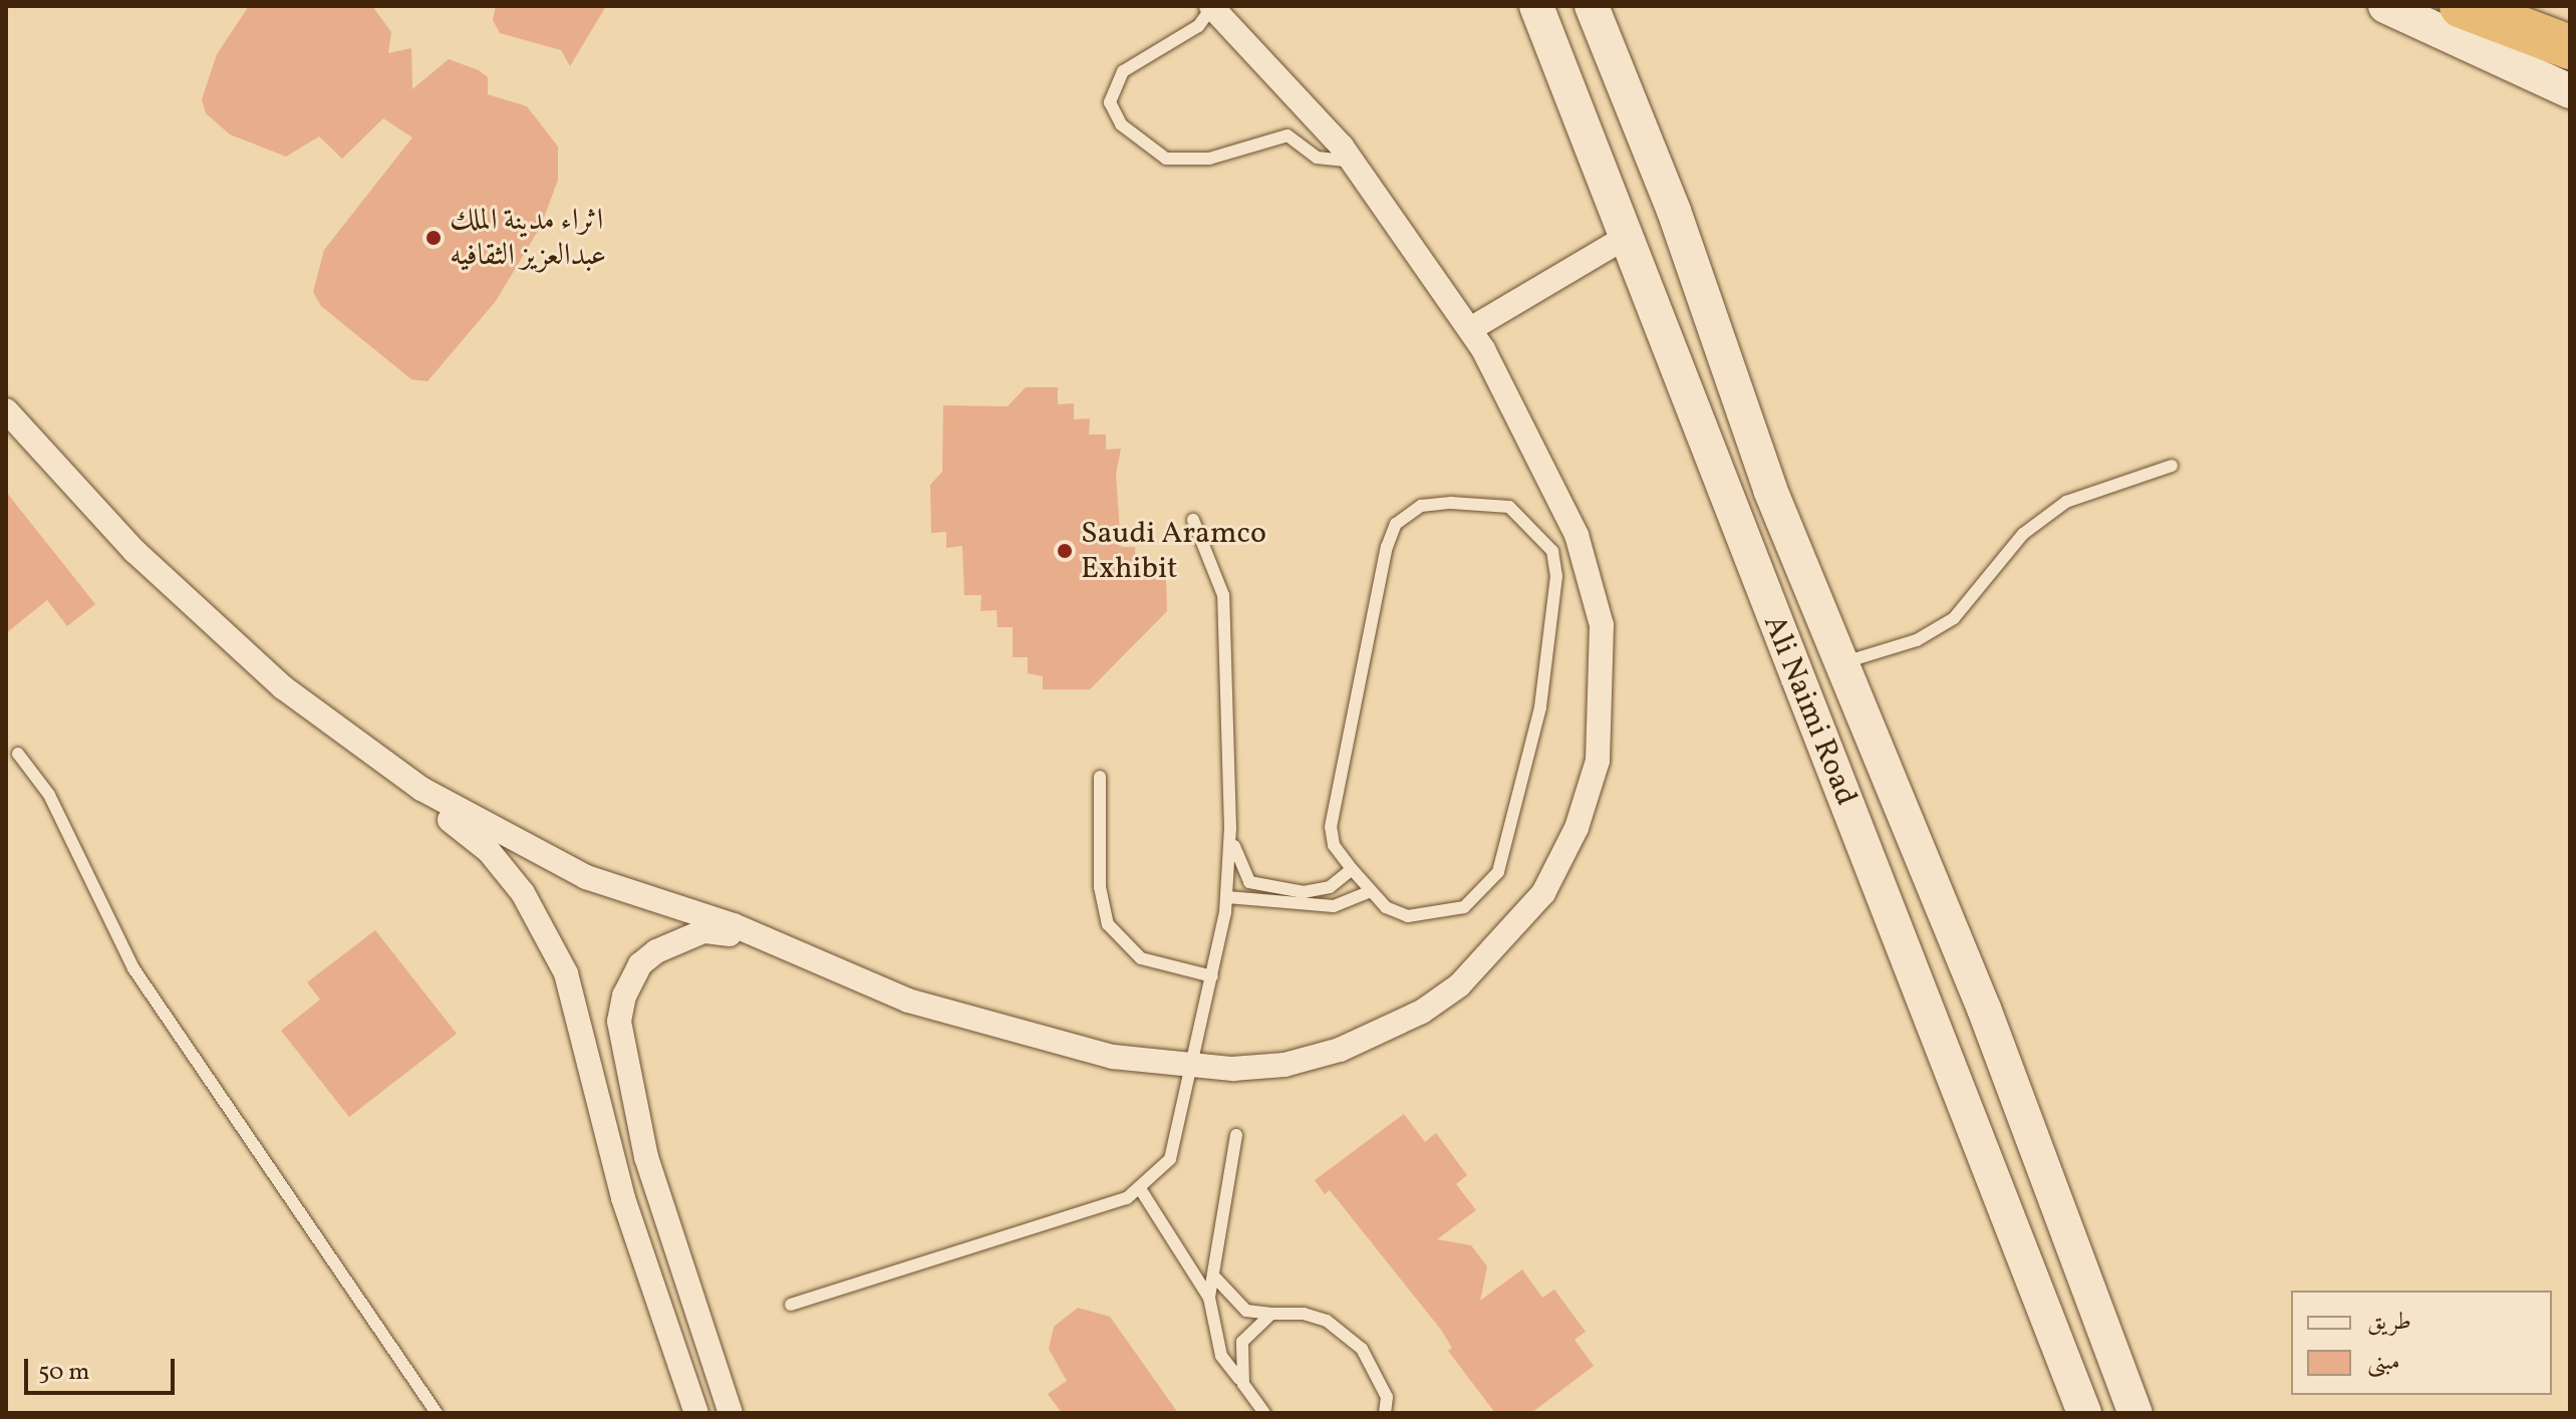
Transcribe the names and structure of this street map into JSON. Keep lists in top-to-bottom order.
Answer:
{
  "streets": {
    "main road": ["Ali Naimi Road"]
  },
  "places": ["اثراء مدينة الملك عبدالعزيز الثقافيه", "Saudi Aramco Exhibit"],
  "legend": ["طريق", "مبنى"],
  "scale_bar": "50 m"
}
